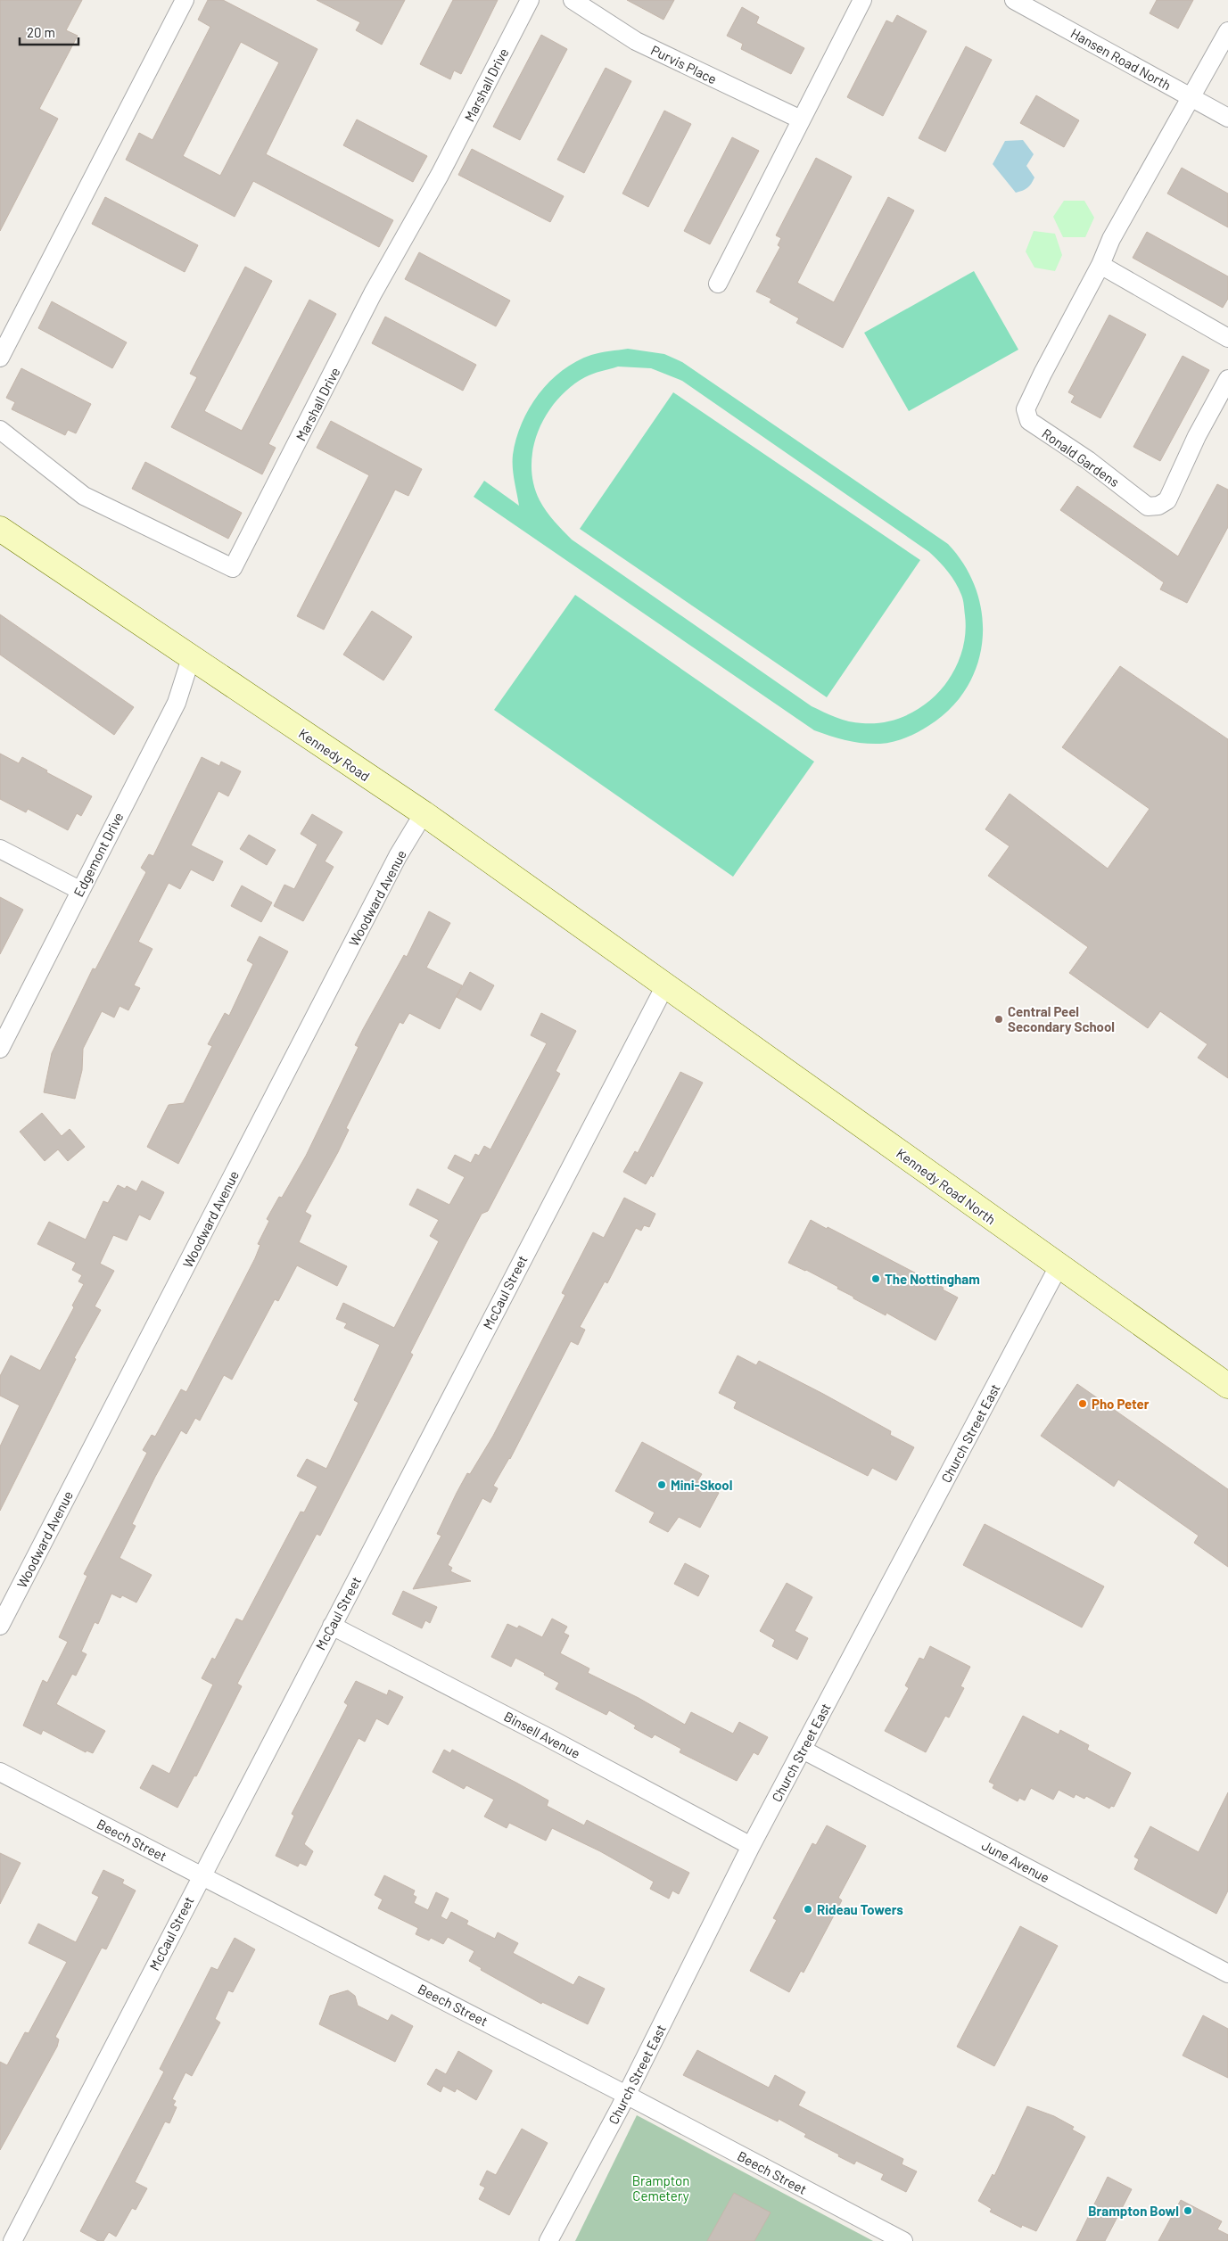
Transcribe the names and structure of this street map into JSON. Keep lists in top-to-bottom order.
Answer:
{
  "streets": {
    "main road": ["Kennedy Road", "Kennedy Road North"],
    "street": [
      "Hansen Road North",
      "Purvis Place",
      "Marshall Drive",
      "Ronald Gardens",
      "Edgemont Drive",
      "Woodward Avenue",
      "McCaul Street",
      "Church Street East",
      "Binsell Avenue",
      "Beech Street",
      "June Avenue"
    ]
  },
  "crossings": [
    ["Hansen Road North", "Ronald Gardens"],
    ["Kennedy Road", "Edgemont Drive"],
    ["Kennedy Road", "Woodward Avenue"],
    ["Kennedy Road", "Kennedy Road North"],
    ["Kennedy Road", "McCaul Street"],
    ["Kennedy Road North", "McCaul Street"],
    ["Kennedy Road North", "Church Street East"],
    ["McCaul Street", "Binsell Avenue"],
    ["McCaul Street", "Beech Street"],
    ["Church Street East", "Binsell Avenue"],
    ["Church Street East", "Beech Street"],
    ["Church Street East", "June Avenue"]
  ],
  "parks": ["Brampton Cemetery"],
  "places": [
    "Central Peel Secondary School",
    "The Nottingham",
    "Pho Peter",
    "Mini-Skool",
    "Rideau Towers",
    "Brampton Bowl"
  ],
  "scale_bar": "20 m"
}
